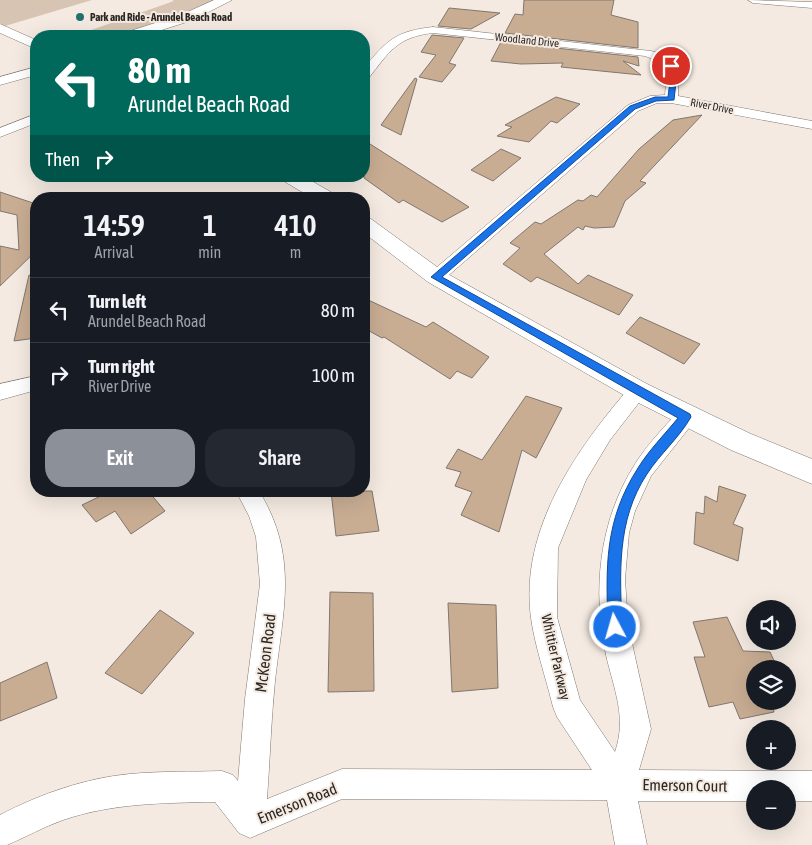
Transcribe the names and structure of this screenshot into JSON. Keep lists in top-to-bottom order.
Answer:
{
  "streets": {
    "street": [
      "Woodland Drive",
      "River Drive",
      "McKeon Road",
      "Whittier Parkway",
      "Emerson Court",
      "Emerson Road"
    ]
  },
  "crossings": [
    ["Woodland Drive", "River Drive"],
    ["McKeon Road", "Emerson Road"],
    ["Whittier Parkway", "Emerson Court"],
    ["Whittier Parkway", "Emerson Road"],
    ["Emerson Court", "Emerson Road"]
  ],
  "places": ["Park and Ride - Arundel Beach Road"],
  "page": {
    "turn": ["80 m", "Arundel Beach Road"],
    "then": "Then",
    "eta": [
      "14:59",
      "Arrival",
      "1",
      "min",
      "410",
      "m"
    ],
    "list": [
      {
        "name": "Turn left",
        "note": "Arundel Beach Road",
        "value": "80 m"
      },
      {
        "name": "Turn right",
        "note": "River Drive",
        "value": "100 m"
      }
    ],
    "buttons": ["Exit", "Share"],
    "map_buttons": ["+", "−"]
  }
}
